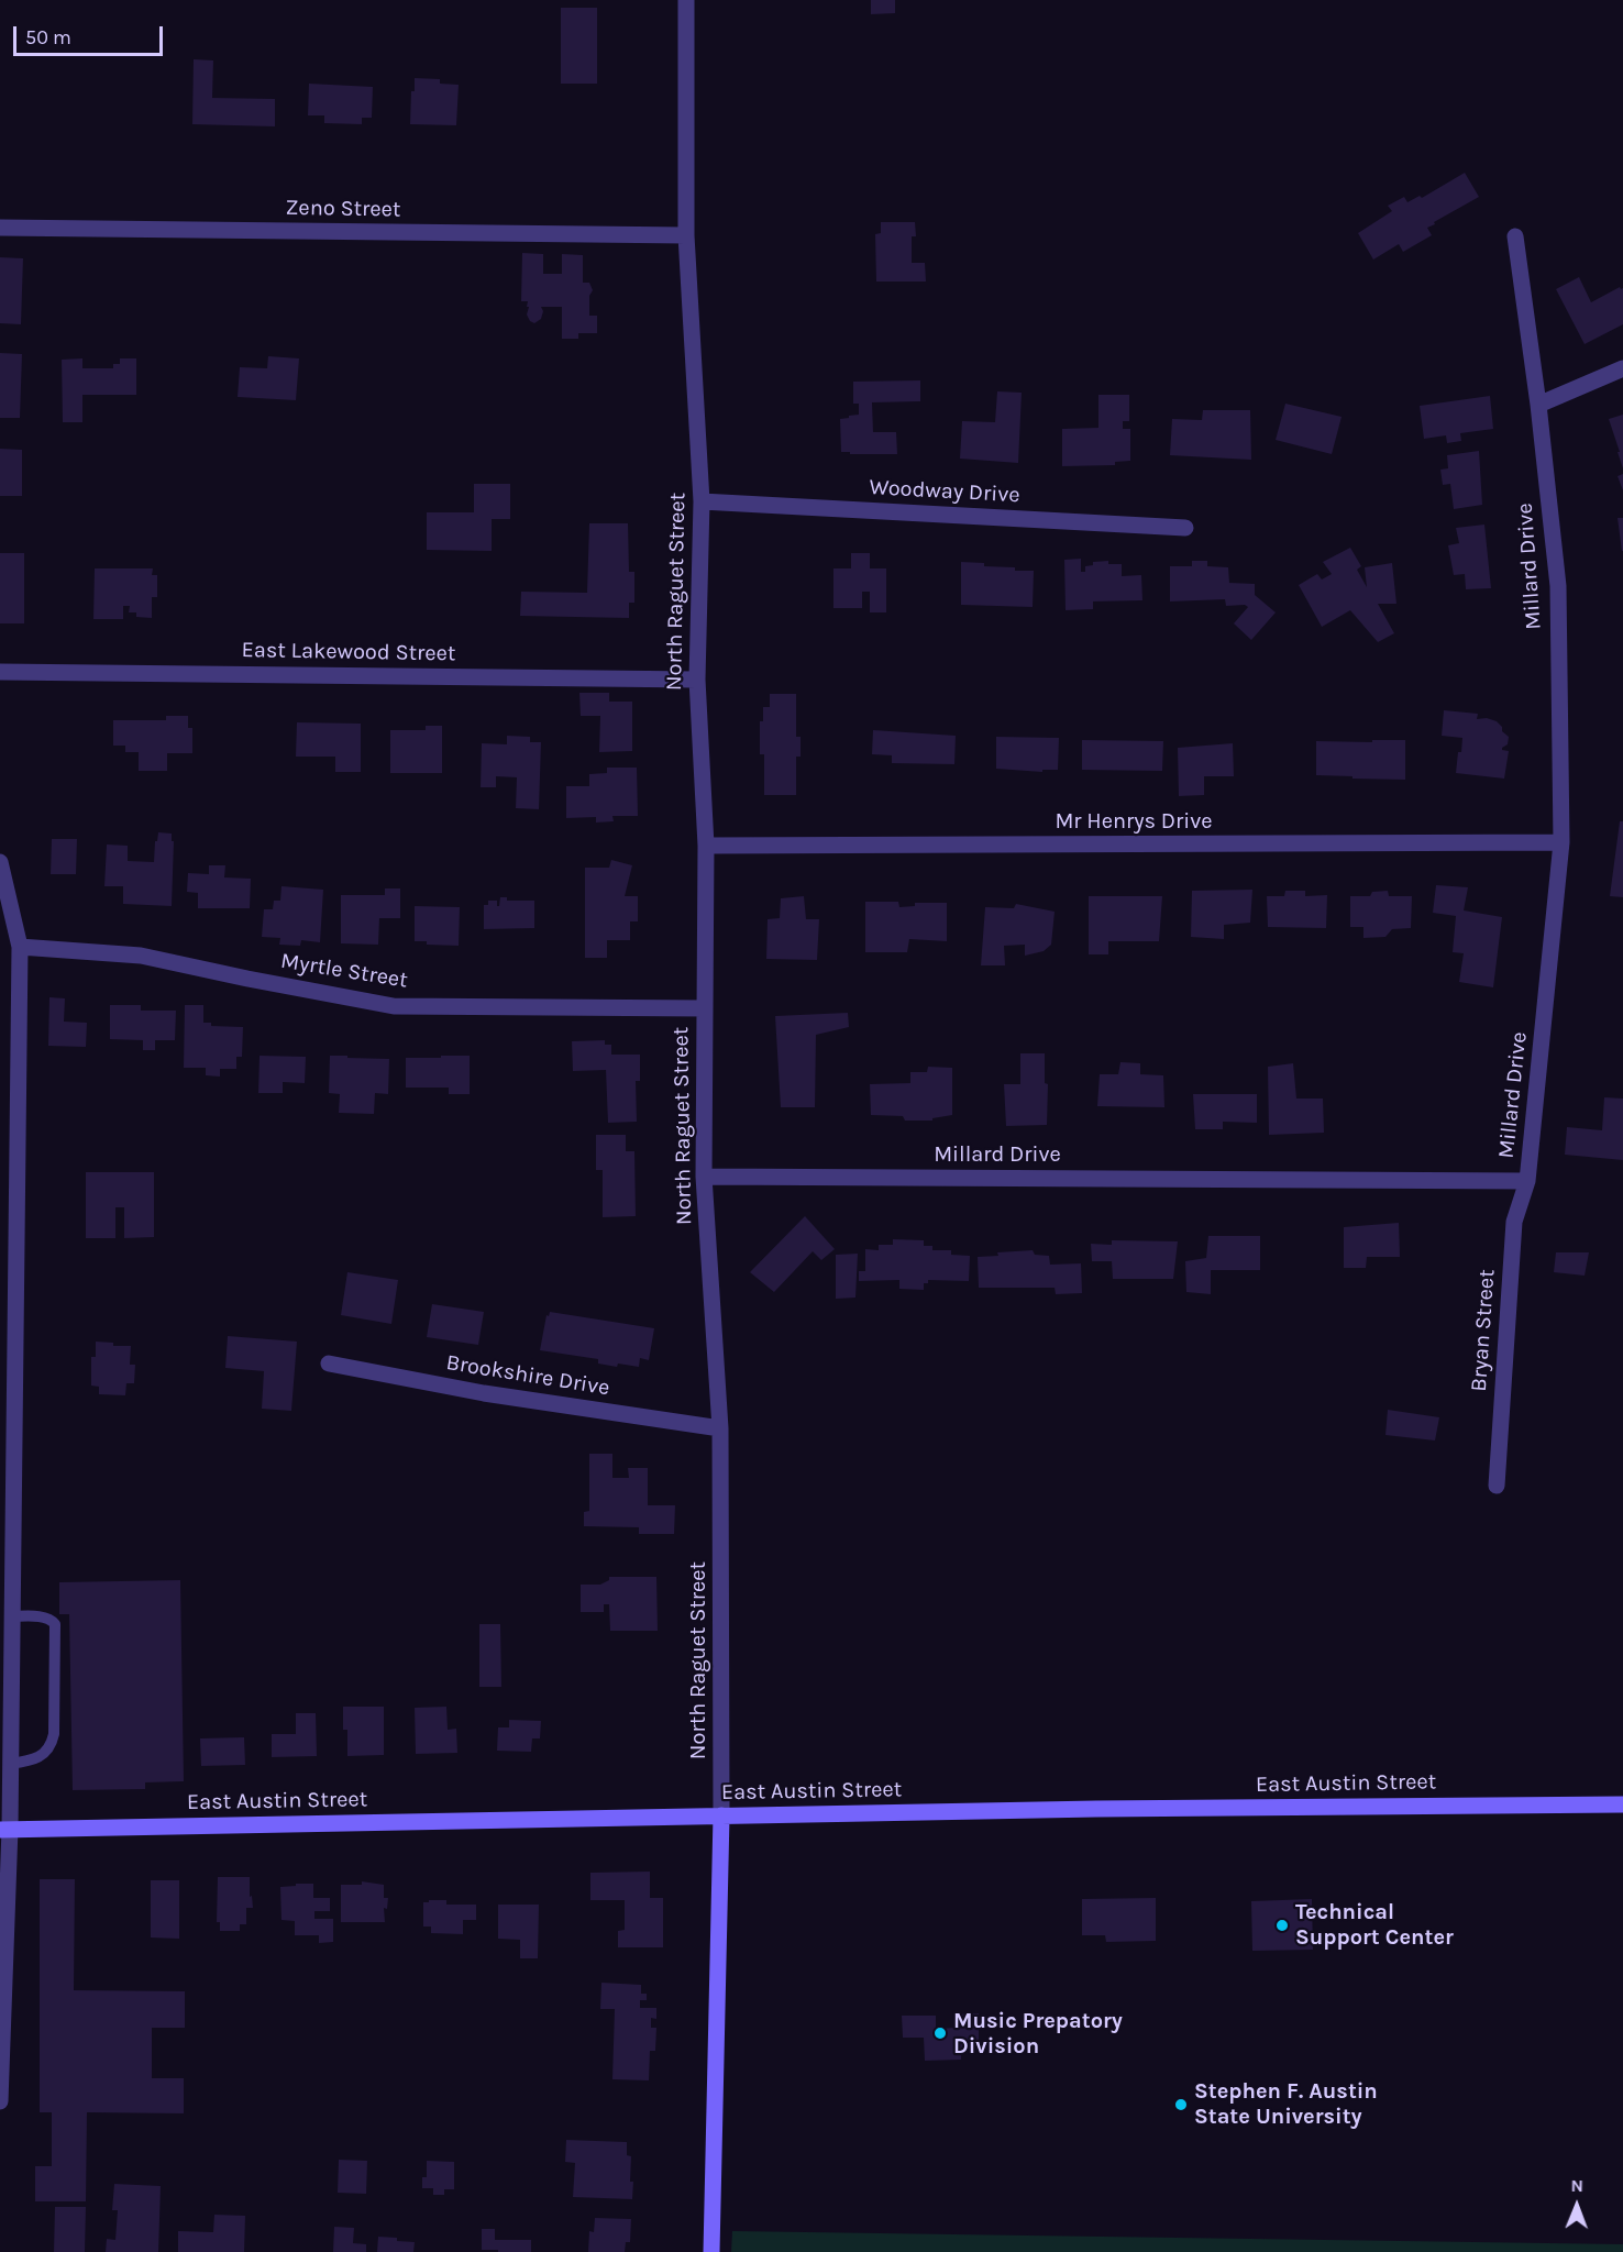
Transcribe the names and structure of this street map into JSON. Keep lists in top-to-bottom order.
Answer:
{
  "streets": {
    "main road": ["North Raguet Street", "East Austin Street"],
    "street": [
      "Zeno Street",
      "Woodway Drive",
      "Millard Drive",
      "East Lakewood Street",
      "Mr Henrys Drive",
      "Myrtle Street",
      "Bryan Street",
      "Brookshire Drive"
    ]
  },
  "crossings": [
    ["Zeno Street", "North Raguet Street"],
    ["Woodway Drive", "North Raguet Street"],
    ["Millard Drive", "North Raguet Street"],
    ["Millard Drive", "Mr Henrys Drive"],
    ["Millard Drive", "Bryan Street"],
    ["North Raguet Street", "East Lakewood Street"],
    ["North Raguet Street", "Mr Henrys Drive"],
    ["North Raguet Street", "Myrtle Street"],
    ["North Raguet Street", "Brookshire Drive"],
    ["North Raguet Street", "East Austin Street"]
  ],
  "places": ["Technical Support Center", "Music Prepatory Division", "Stephen F. Austin State University"],
  "scale_bar": "50 m",
  "north": "top"
}
